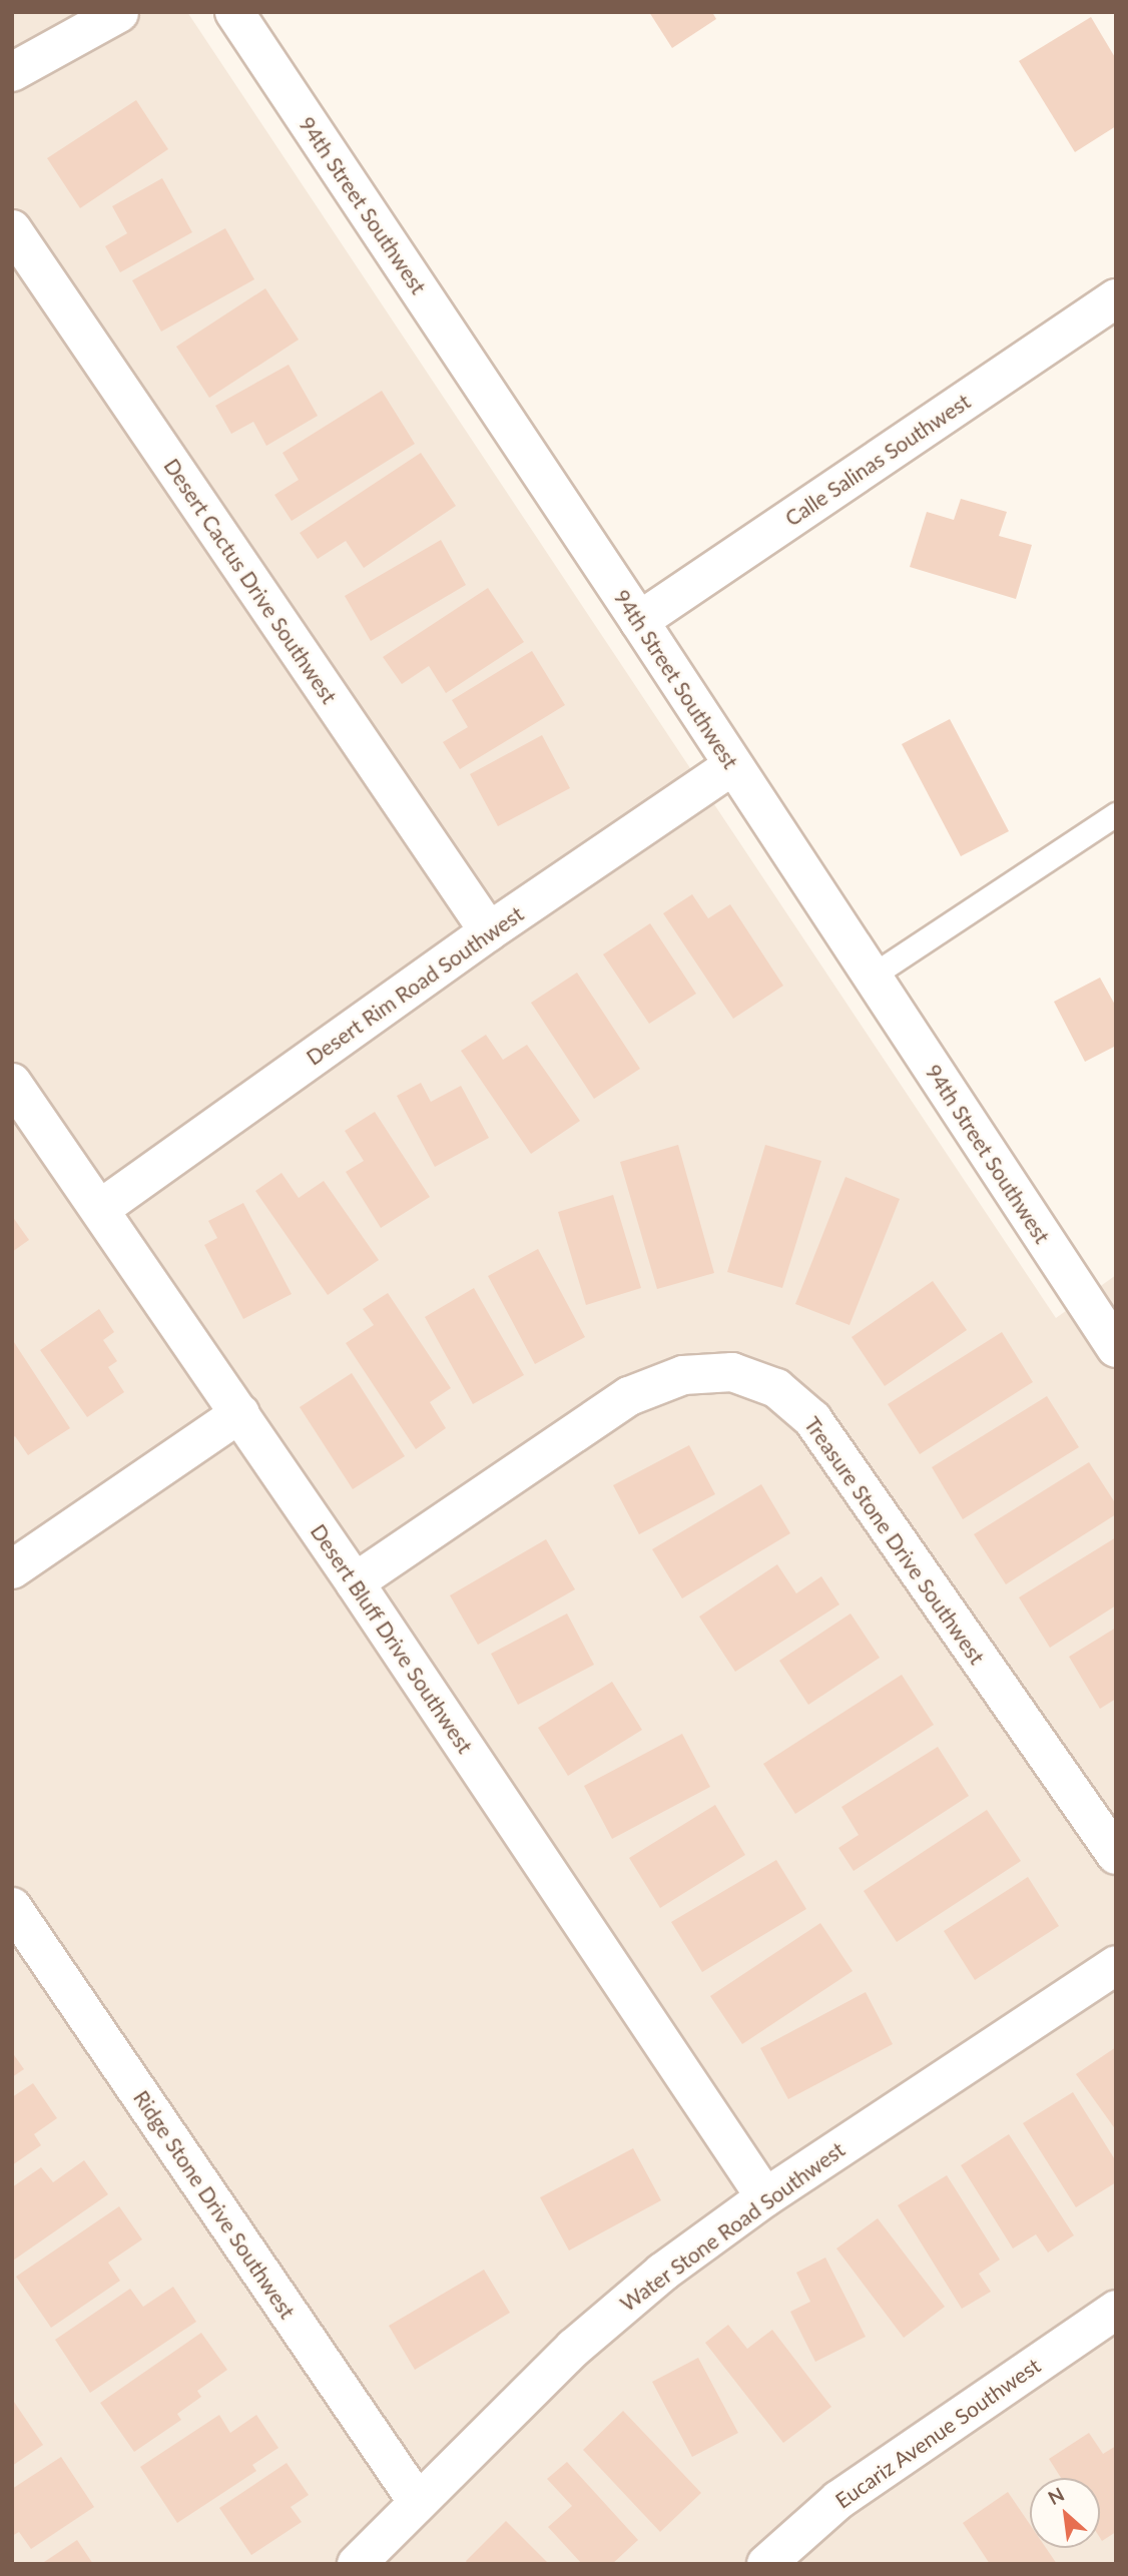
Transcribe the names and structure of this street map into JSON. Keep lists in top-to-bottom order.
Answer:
{
  "streets": {
    "street": [
      "94th Street Southwest",
      "Calle Salinas Southwest",
      "Desert Cactus Drive Southwest",
      "Desert Rim Road Southwest",
      "Treasure Stone Drive Southwest",
      "Desert Bluff Drive Southwest",
      "Ridge Stone Drive Southwest",
      "Water Stone Road Southwest",
      "Eucariz Avenue Southwest"
    ]
  },
  "crossings": [
    ["94th Street Southwest", "Calle Salinas Southwest"],
    ["94th Street Southwest", "Desert Rim Road Southwest"],
    ["Desert Cactus Drive Southwest", "Desert Rim Road Southwest"],
    ["Desert Rim Road Southwest", "Desert Bluff Drive Southwest"],
    ["Treasure Stone Drive Southwest", "Desert Bluff Drive Southwest"],
    ["Desert Bluff Drive Southwest", "Water Stone Road Southwest"],
    ["Ridge Stone Drive Southwest", "Water Stone Road Southwest"]
  ],
  "north": "top left"
}
